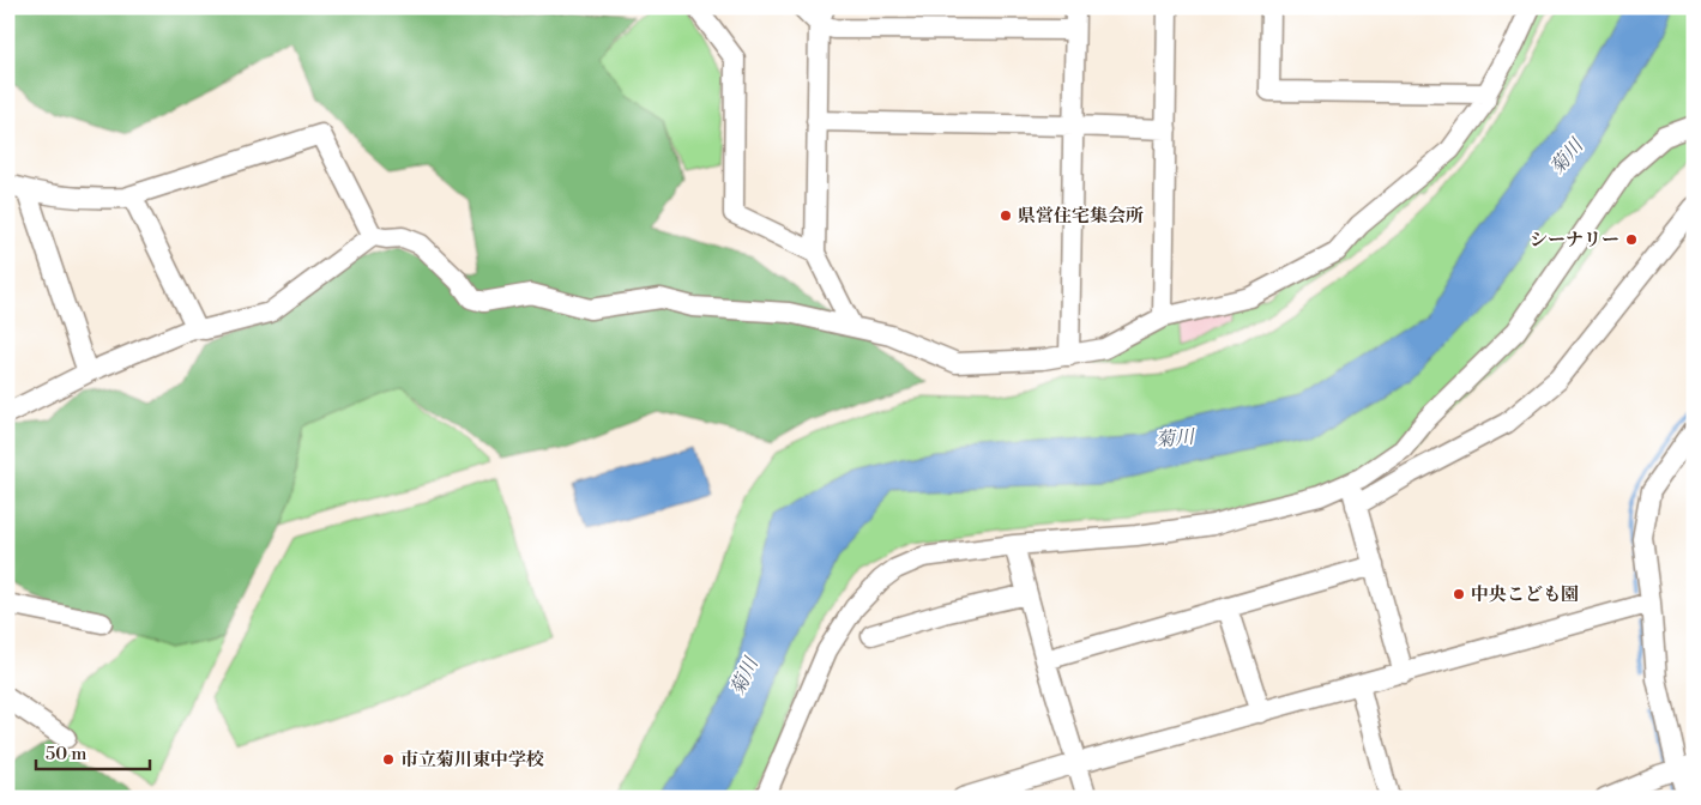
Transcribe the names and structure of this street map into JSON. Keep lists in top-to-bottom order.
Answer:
{
  "water": ["菊川"],
  "places": [
    "県営住宅集会所",
    "シーナリー",
    "中央こども園",
    "市立菊川東中学校"
  ],
  "scale_bar": "50 m"
}
